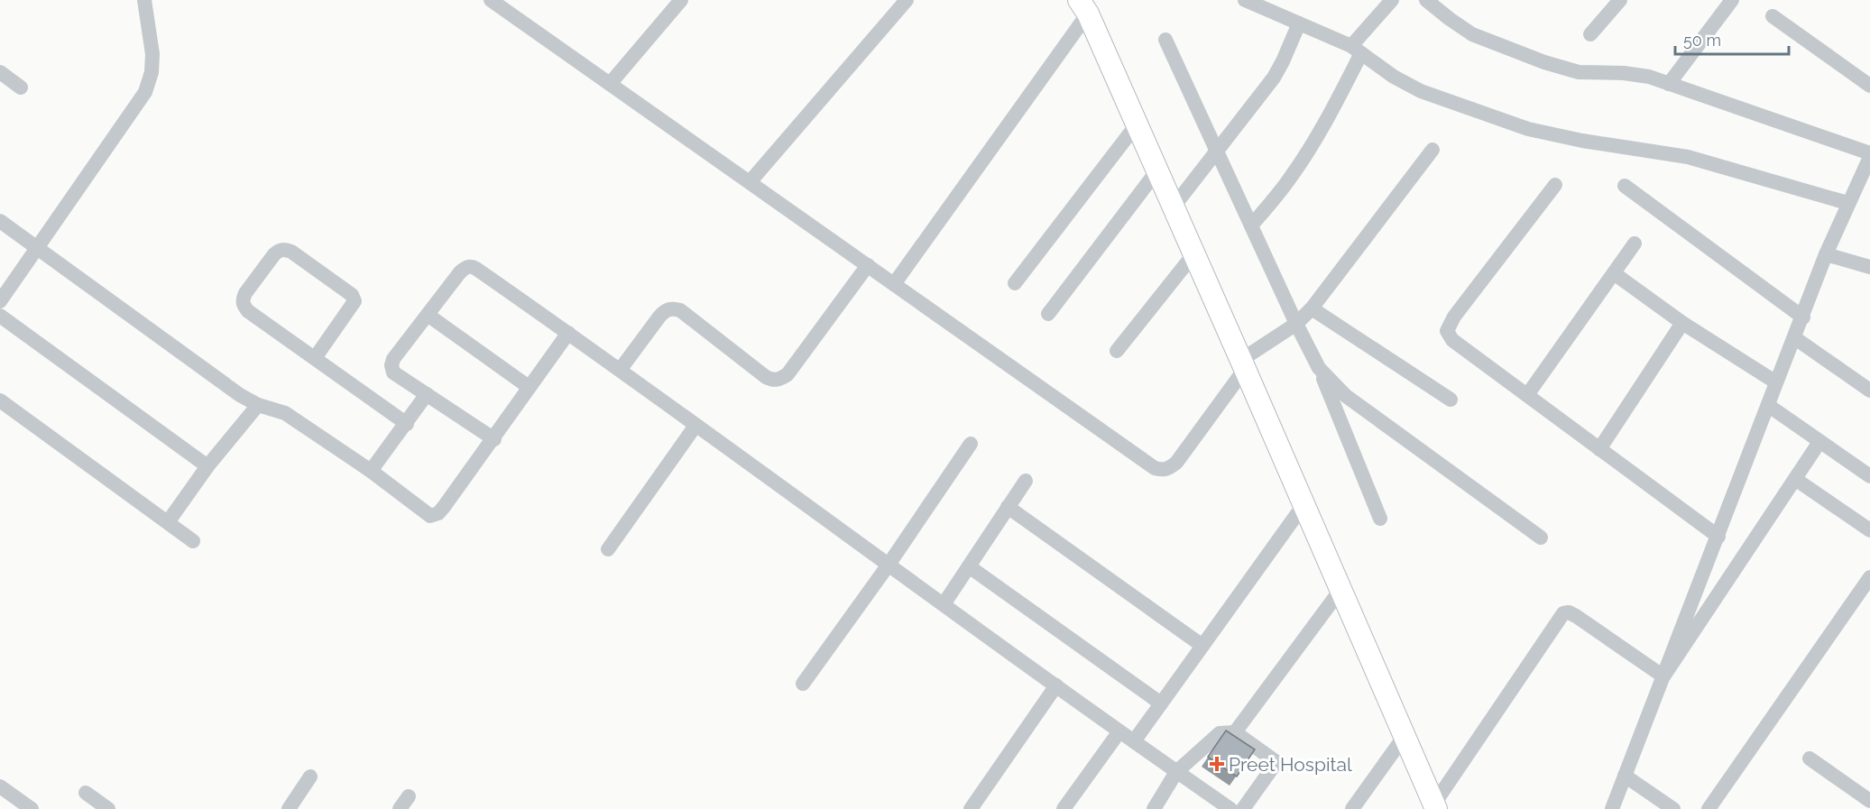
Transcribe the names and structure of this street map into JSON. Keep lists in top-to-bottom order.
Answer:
{
  "places": {
    "health": ["Preet Hospital"]
  },
  "scale_bar": "50 m"
}
